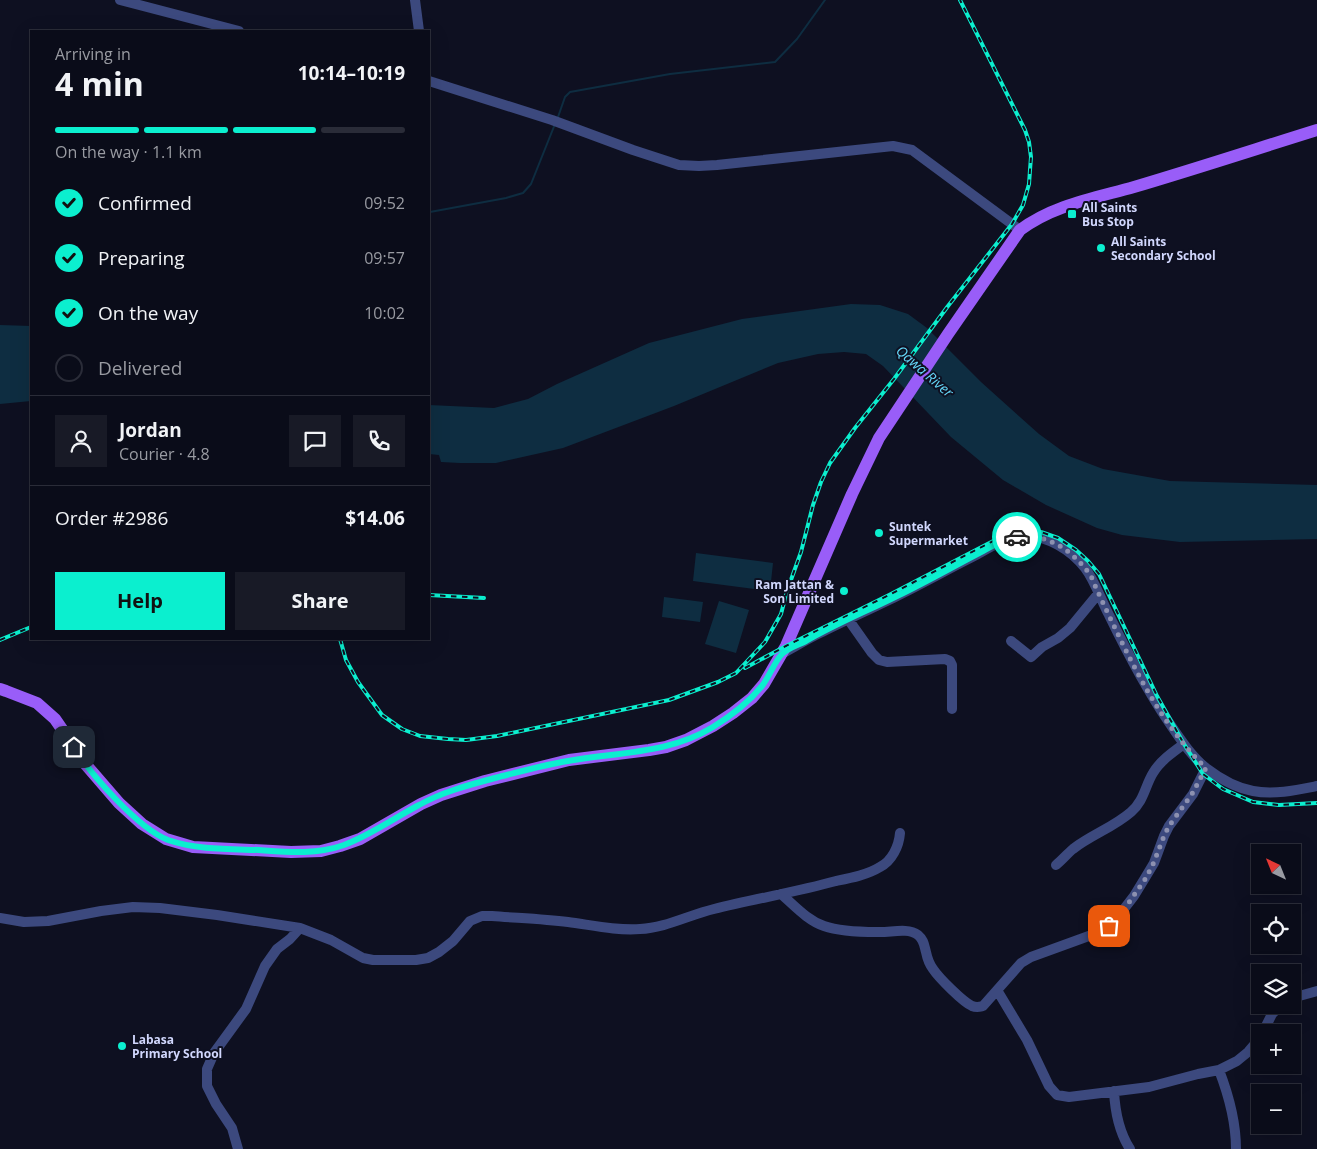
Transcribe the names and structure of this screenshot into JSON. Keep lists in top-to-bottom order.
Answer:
{
  "water": ["Qawa River"],
  "places": {
    "transit": ["All Saints Bus Stop"],
    "other": [
      "All Saints Secondary School",
      "Suntek Supermarket",
      "Ram Jattan & Son Limited",
      "Labasa Primary School"
    ]
  },
  "north": "top left",
  "page": {
    "heading": ["4 min", "Arriving in", "10:14–10:19"],
    "panel": [
      "Jordan",
      "Courier · 4.8",
      "Order #2986",
      "$14.06"
    ],
    "bar": "On the way · 1.1 km",
    "list": [
      ["Confirmed", "09:52"],
      ["Preparing", "09:57"],
      ["On the way", "10:02"],
      "Delivered"
    ],
    "buttons": ["Help", "Share"],
    "map_buttons": ["+", "−"]
  }
}
